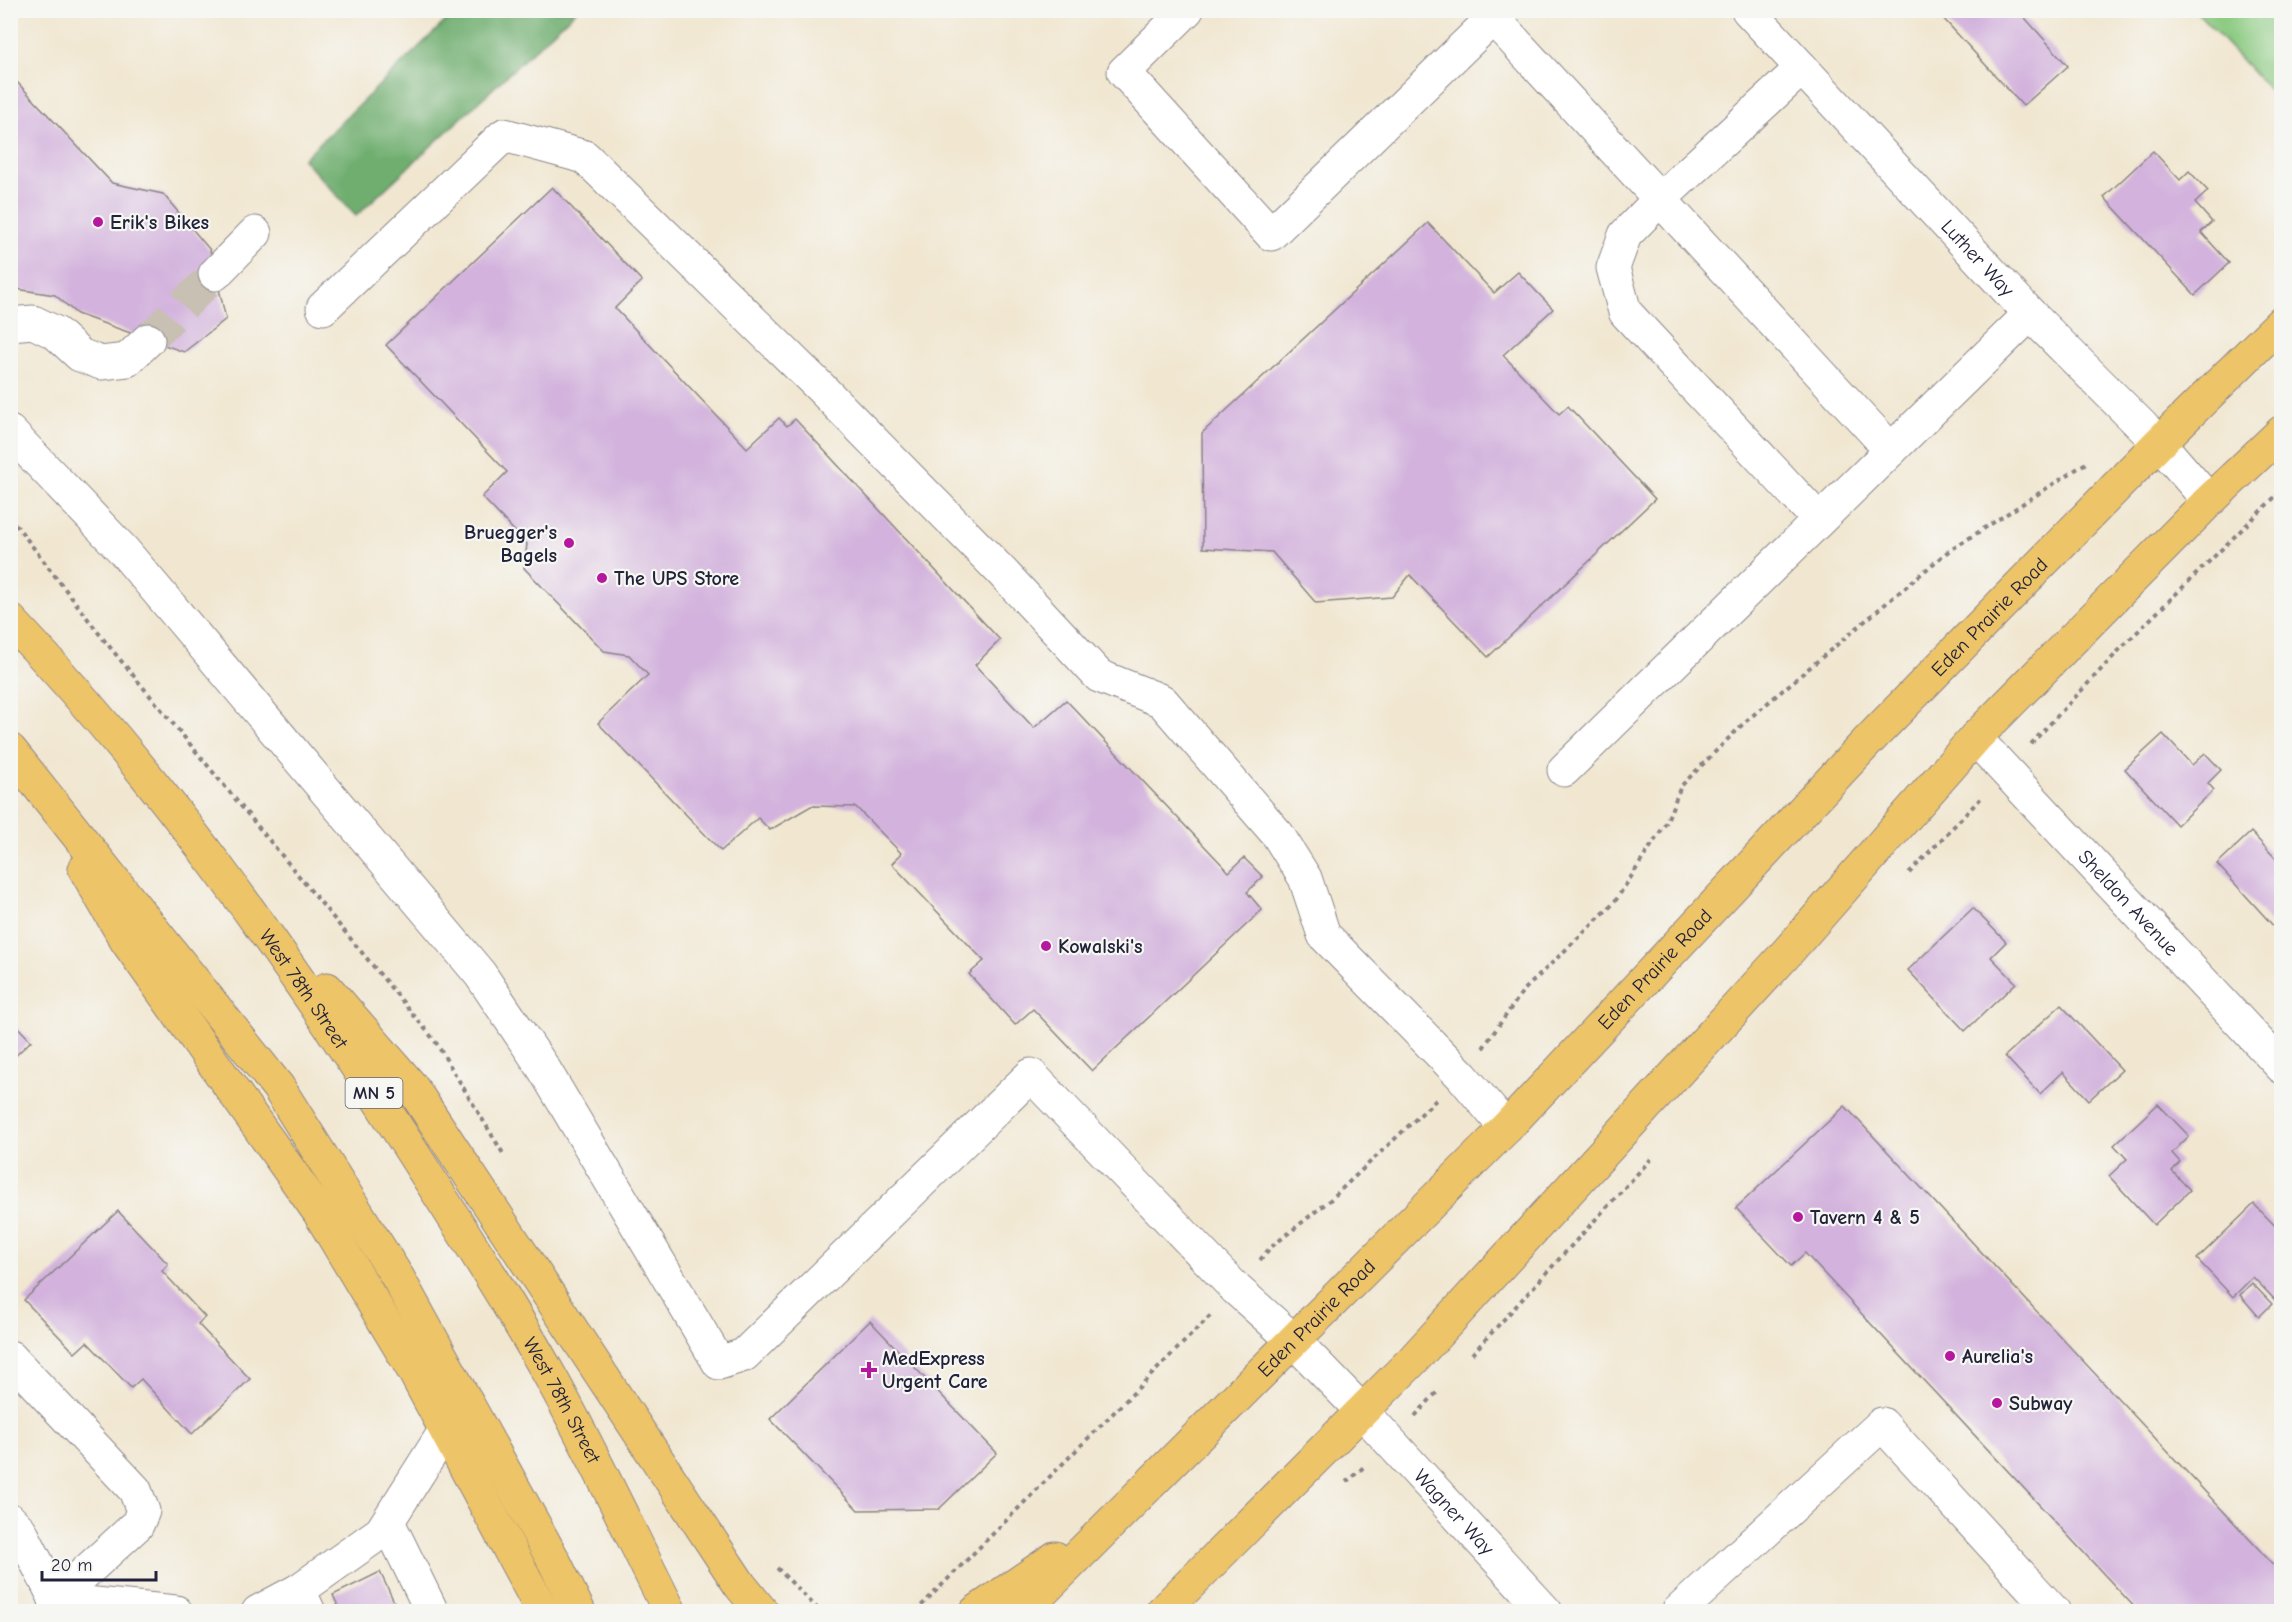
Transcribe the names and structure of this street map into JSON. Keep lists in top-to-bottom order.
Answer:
{
  "streets": {
    "main road": ["Eden Prairie Road", "West 78th Street", "MN 5"],
    "street": ["Luther Way", "Sheldon Avenue", "Wagner Way"]
  },
  "crossings": [
    ["Luther Way", "Eden Prairie Road"],
    ["Eden Prairie Road", "Wagner Way"]
  ],
  "places": {
    "other": [
      "Erik's Bikes",
      "Bruegger's Bagels",
      "The UPS Store",
      "Kowalski's",
      "Tavern 4 & 5",
      "Aurelia's",
      "Subway"
    ],
    "health": ["MedExpress Urgent Care"]
  },
  "scale_bar": "20 m"
}
